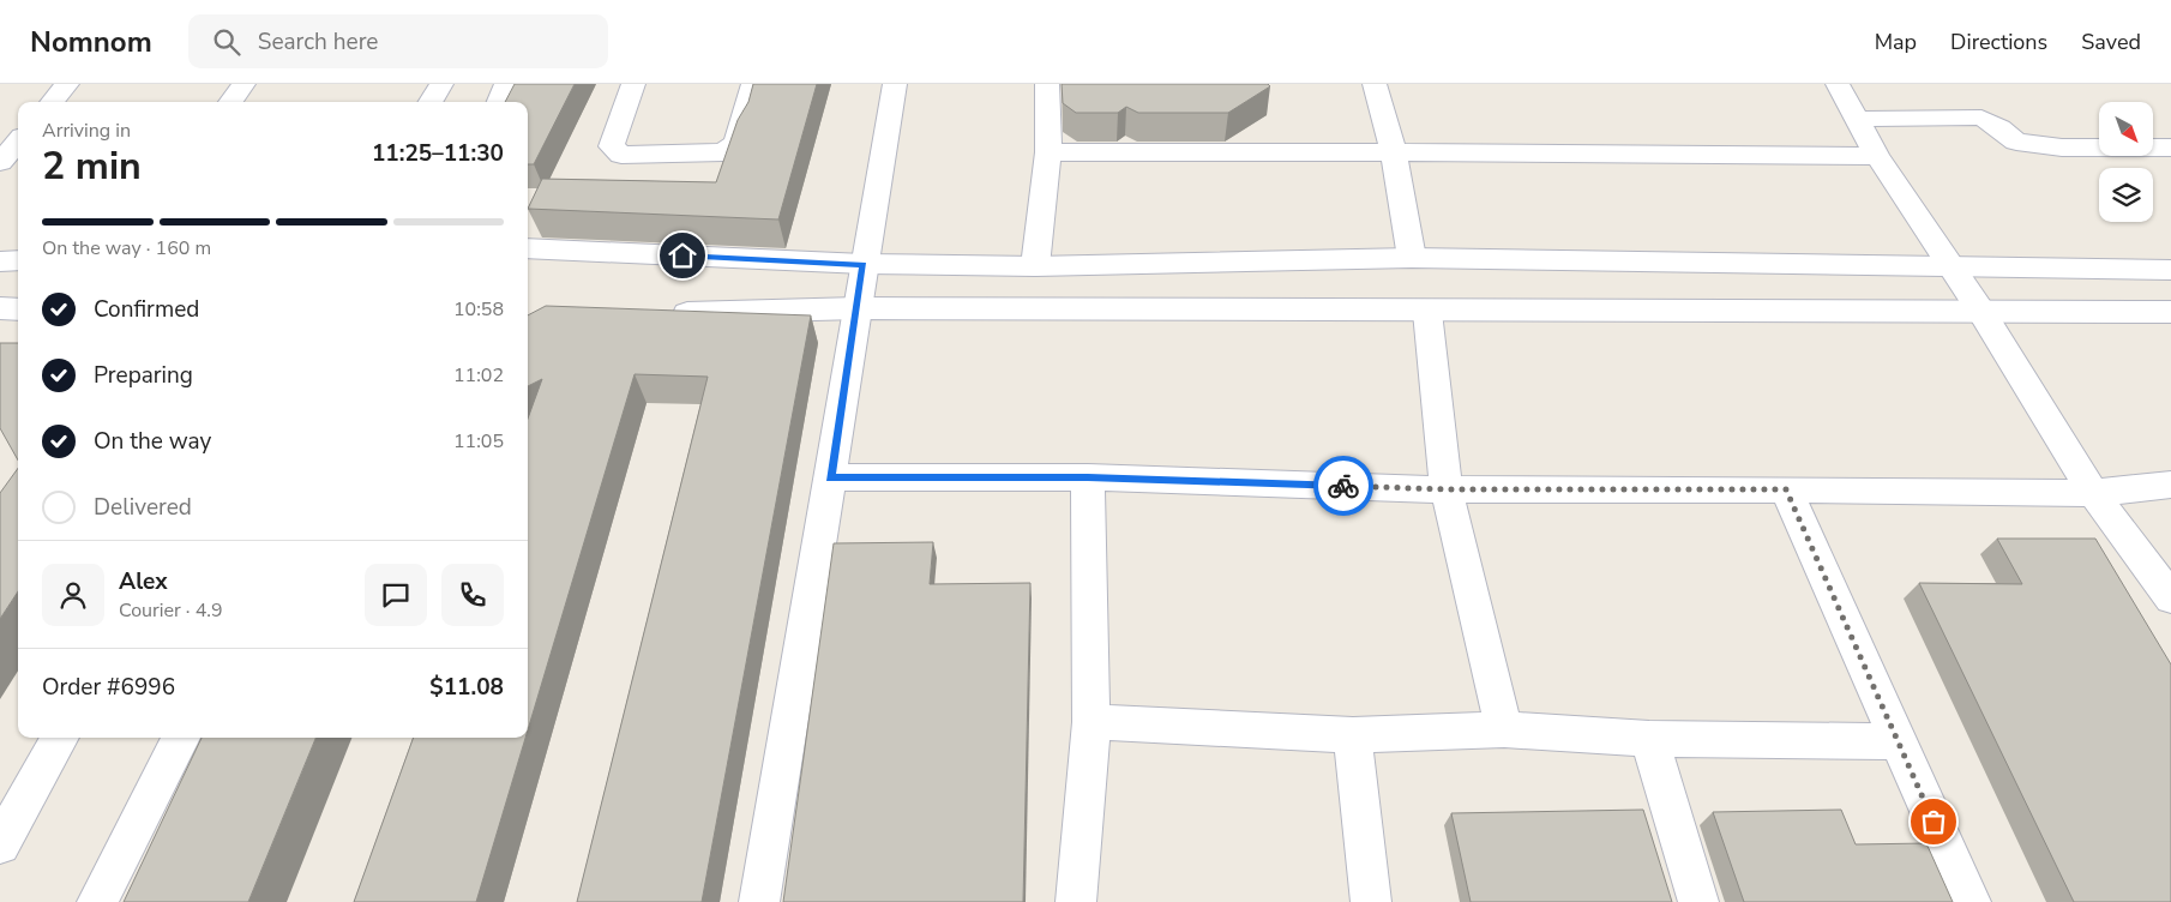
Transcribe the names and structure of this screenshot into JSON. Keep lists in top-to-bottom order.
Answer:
{
  "north": "bottom right",
  "page": {
    "header": "Nomnom",
    "search": "Search here",
    "nav": ["Map", "Directions", "Saved"],
    "heading": ["2 min", "Arriving in", "11:25–11:30"],
    "panel": [
      "Alex",
      "Courier · 4.9",
      "Order #6996",
      "$11.08"
    ],
    "bar": "On the way · 160 m",
    "list": [
      ["Confirmed", "10:58"],
      ["Preparing", "11:02"],
      ["On the way", "11:05"],
      "Delivered"
    ]
  }
}
